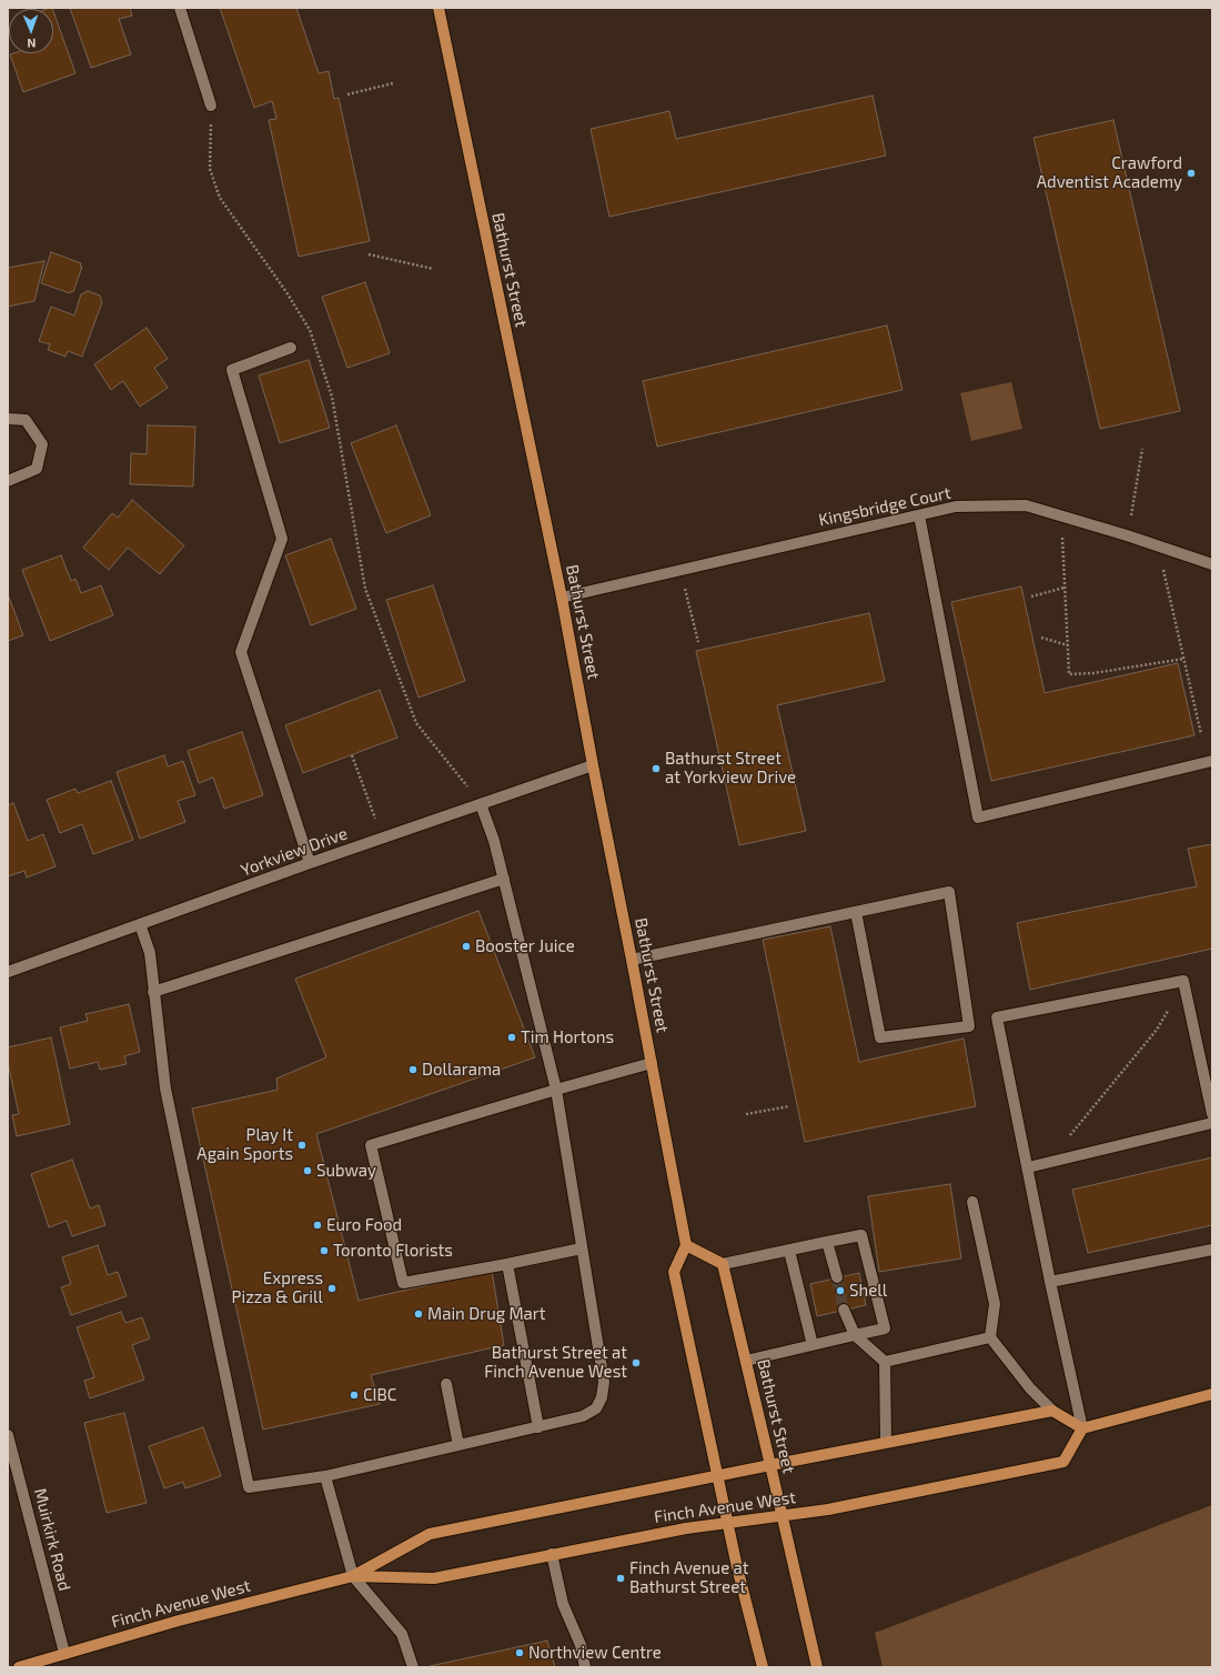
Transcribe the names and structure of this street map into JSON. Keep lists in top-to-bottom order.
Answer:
{
  "streets": {
    "main road": ["Bathurst Street", "Finch Avenue West"],
    "street": ["Kingsbridge Court", "Yorkview Drive", "Muirkirk Road"]
  },
  "crossings": [
    ["Bathurst Street", "Kingsbridge Court"],
    ["Bathurst Street", "Yorkview Drive"],
    ["Bathurst Street", "Finch Avenue West"],
    ["Finch Avenue West", "Muirkirk Road"]
  ],
  "places": [
    "Crawford Adventist Academy",
    "Bathurst Street at Yorkview Drive",
    "Booster Juice",
    "Tim Hortons",
    "Dollarama",
    "Play It Again Sports",
    "Subway",
    "Euro Food",
    "Toronto Florists",
    "Express Pizza & Grill",
    "Shell",
    "Main Drug Mart",
    "Bathurst Street at Finch Avenue West",
    "CIBC",
    "Finch Avenue at Bathurst Street",
    "Northview Centre"
  ],
  "north": "bottom"
}
